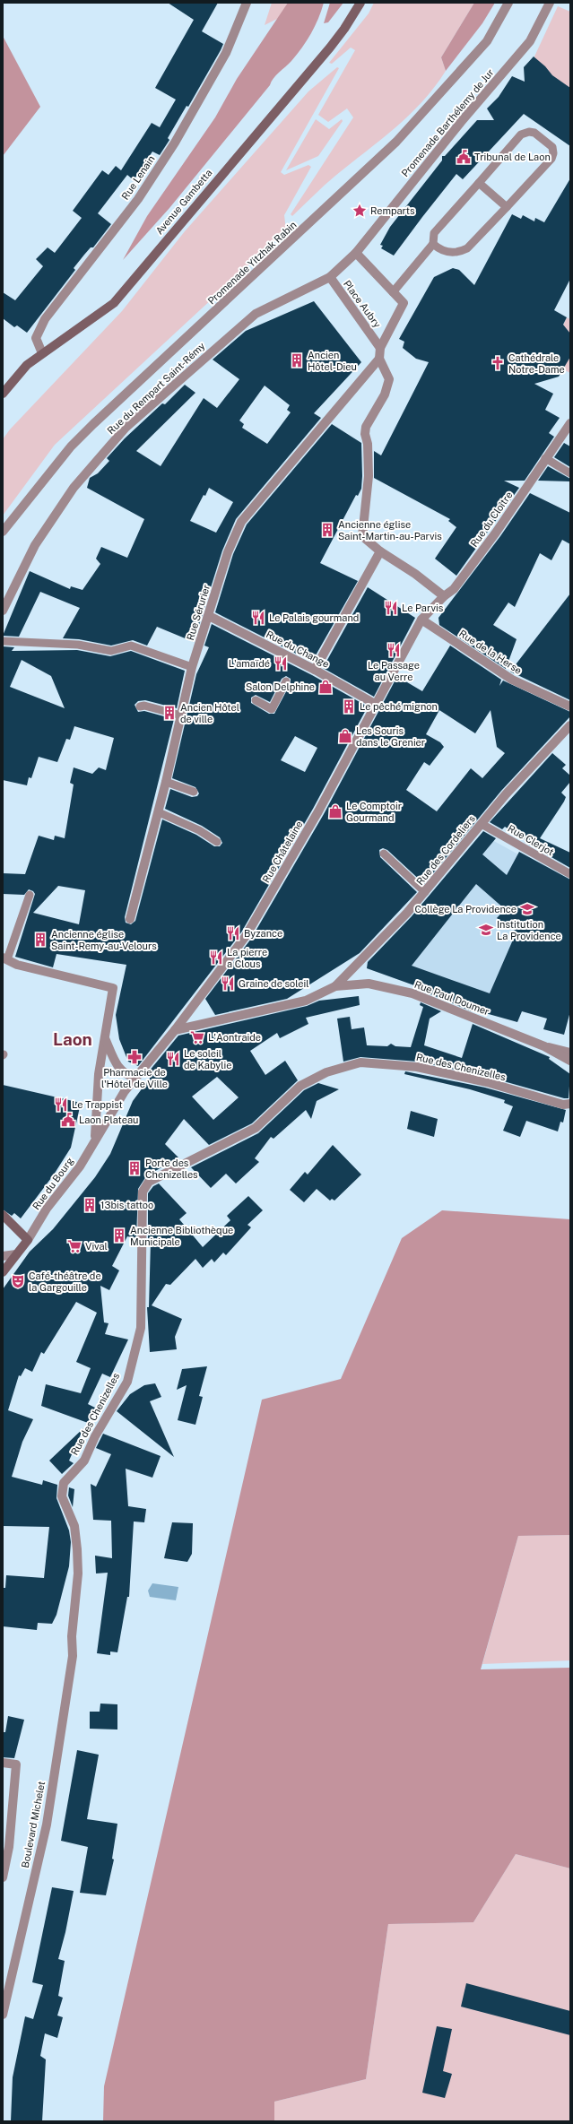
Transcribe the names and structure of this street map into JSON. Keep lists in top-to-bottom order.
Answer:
{
  "streets": {
    "main road": ["Avenue Gambetta"],
    "street": [
      "Promenade Barthélemy de Jur",
      "Rue Lenain",
      "Promenade Yitzhak Rabin",
      "Place Aubry",
      "Rue du Rempart Saint-Rémy",
      "Rue du Cloître",
      "Rue Sérurier",
      "Rue du Change",
      "Rue de la Herse",
      "Rue des Cordeliers",
      "Rue Châtelaine",
      "Rue Paul Doumer",
      "Rue des Chenizelles",
      "Rue du Bourg",
      "Boulevard Michelet"
    ],
    "lane": ["Rue Clerjot"]
  },
  "crossings": [
    ["Promenade Barthélemy de Jur", "Place Aubry"],
    ["Rue Lenain", "Avenue Gambetta"],
    ["Place Aubry", "Rue du Rempart Saint-Rémy"],
    ["Place Aubry", "Rue Sérurier"],
    ["Rue du Cloître", "Rue de la Herse"],
    ["Rue du Cloître", "Rue Châtelaine"],
    ["Rue Sérurier", "Rue du Change"],
    ["Rue du Change", "Rue Châtelaine"],
    ["Rue de la Herse", "Rue Châtelaine"],
    ["Rue Clerjot", "Rue des Cordeliers"],
    ["Rue des Cordeliers", "Rue Paul Doumer"],
    ["Rue Châtelaine", "Rue Paul Doumer"],
    ["Rue Châtelaine", "Rue du Bourg"],
    ["Rue des Chenizelles", "Boulevard Michelet"]
  ],
  "districts": ["Laon"],
  "places": {
    "public building": ["Tribunal de Laon", "Laon Plateau"],
    "place": ["Remparts"],
    "building": [
      "Ancien Hôtel-Dieu",
      "Ancienne église Saint-Martin-au-Parvis",
      "Le pêché mignon",
      "Ancien Hôtel de ville",
      "Ancienne église Saint-Remy-au-Velours",
      "Porte des Chenizelles",
      "13bis tattoo",
      "Ancienne Bibliothèque Municipale"
    ],
    "church": ["Cathédrale Notre-Dame"],
    "restaurant": [
      "Le Parvis",
      "Le Palais gourmand",
      "Le Passage au Verre",
      "L'amaïdé",
      "Byzance",
      "La pierre a Clous",
      "Graine de soleil",
      "Le soleil de Kabylie",
      "Le Trappist"
    ],
    "shop": ["Salon Delphine", "Les Souris dans le Grenier", "Le Comptoir Gourmand"],
    "school or university": ["Collège La Providence", "Institution La Providence"],
    "supermarket": ["L'Aontraide", "Vival"],
    "pharmacy": ["Pharmacie de l'Hôtel de Ville"],
    "theatre": ["Café-théâtre de la Gargouille"]
  }
}
